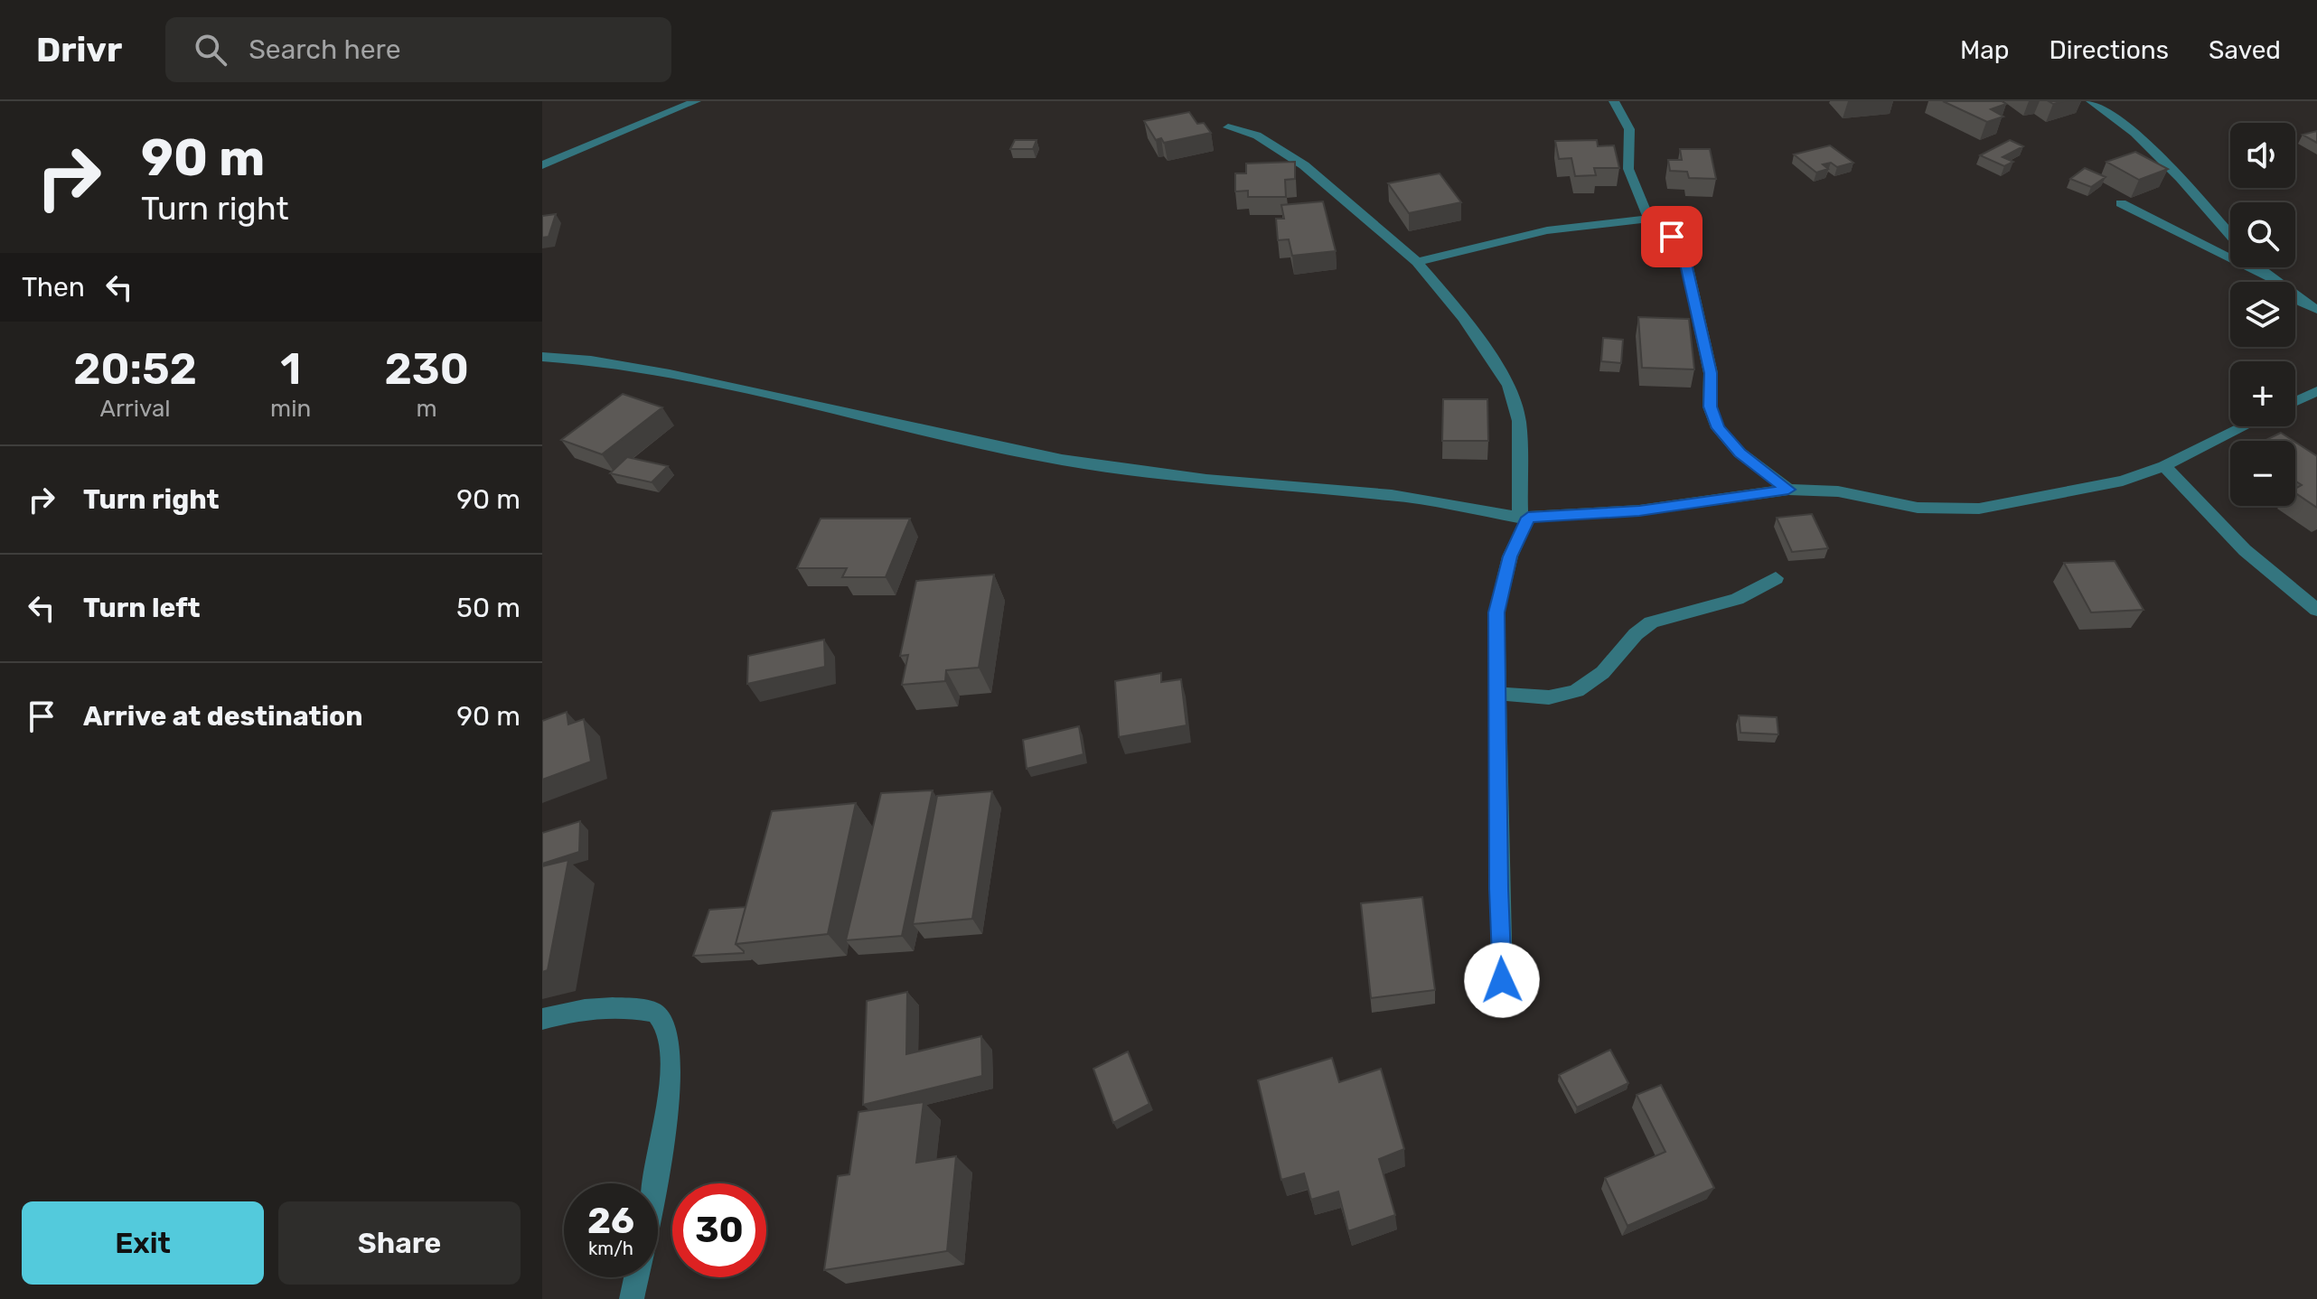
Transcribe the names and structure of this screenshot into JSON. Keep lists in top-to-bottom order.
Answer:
{
  "page": {
    "header": "Drivr",
    "search": "Search here",
    "nav": ["Map", "Directions", "Saved"],
    "turn": ["90 m", "Turn right"],
    "map_buttons": ["+", "−"],
    "then": "Then",
    "eta": [
      "20:52",
      "Arrival",
      "1",
      "min",
      "230",
      "m"
    ],
    "list": [
      {
        "name": "Turn right",
        "value": "90 m"
      },
      {
        "name": "Turn left",
        "value": "50 m"
      },
      {
        "name": "Arrive at destination",
        "value": "90 m"
      }
    ],
    "speed": "26 km/h",
    "limit": "30",
    "buttons": ["Exit", "Share"]
  }
}
